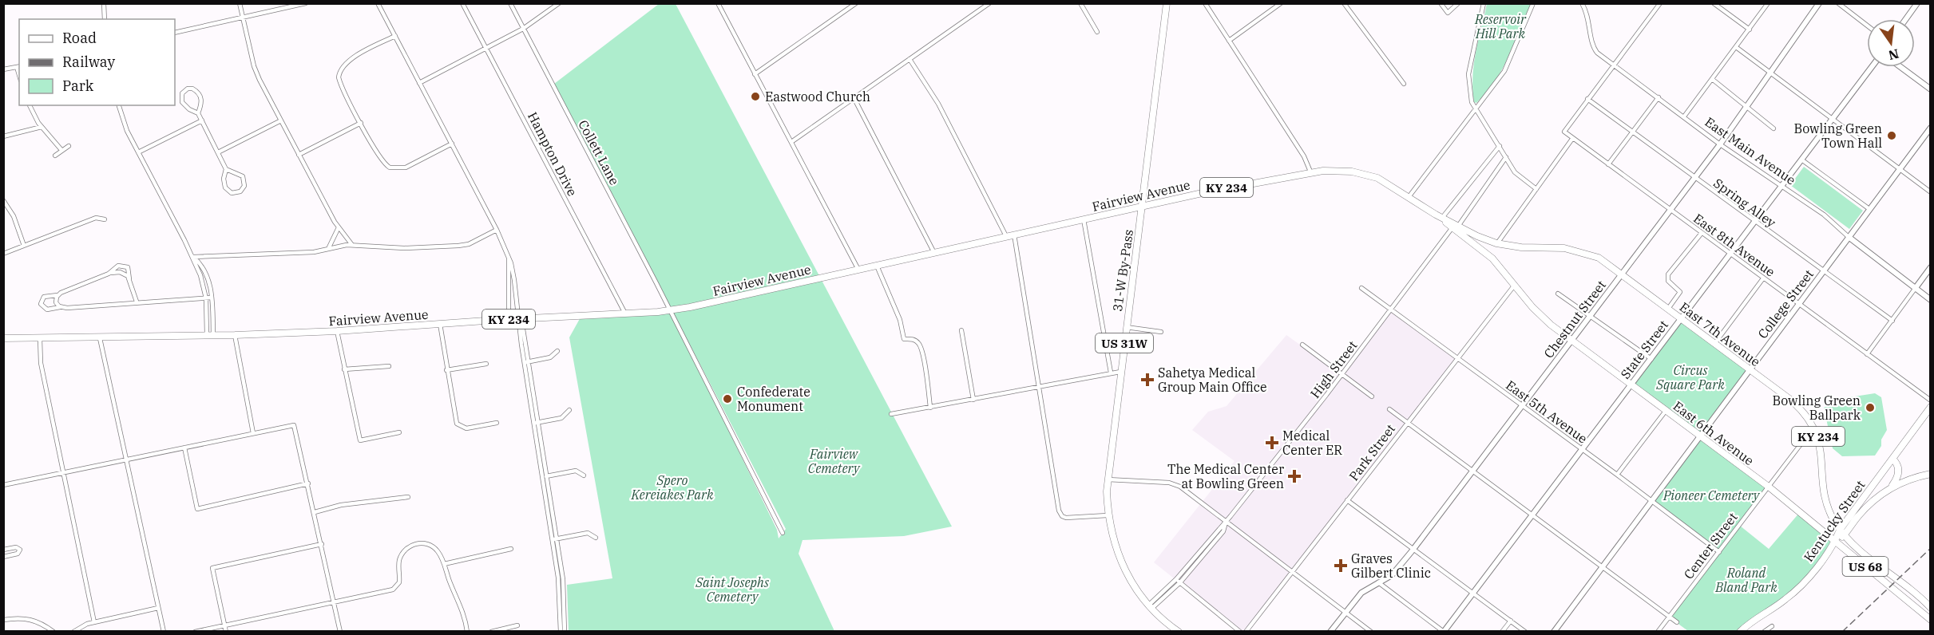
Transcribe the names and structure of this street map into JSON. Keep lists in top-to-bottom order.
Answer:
{
  "streets": {
    "main road": [
      "KY 234",
      "Fairview Avenue",
      "31-W By-Pass",
      "East 7th Avenue",
      "US 31W",
      "East 6th Avenue",
      "Kentucky Street",
      "US 68"
    ],
    "street": [
      "East Main Avenue",
      "Collett Lane",
      "Hampton Drive",
      "Spring Alley",
      "East 8th Avenue",
      "College Street",
      "Chestnut Street",
      "State Street",
      "High Street",
      "East 5th Avenue",
      "Park Street",
      "Center Street"
    ]
  },
  "crossings": [
    ["East Main Avenue", "College Street"],
    ["East Main Avenue", "Chestnut Street"],
    ["East Main Avenue", "State Street"],
    ["Collett Lane", "Fairview Avenue"],
    ["Hampton Drive", "Fairview Avenue"],
    ["Fairview Avenue", "31-W By-Pass"],
    ["Fairview Avenue", "East 7th Avenue"],
    ["Fairview Avenue", "High Street"],
    ["Fairview Avenue", "East 6th Avenue"],
    ["Spring Alley", "College Street"],
    ["Spring Alley", "Chestnut Street"],
    ["Spring Alley", "State Street"],
    ["East 8th Avenue", "College Street"],
    ["East 8th Avenue", "Chestnut Street"],
    ["East 8th Avenue", "State Street"],
    ["College Street", "East 7th Avenue"],
    ["College Street", "East 5th Avenue"],
    ["College Street", "East 6th Avenue"],
    ["Chestnut Street", "East 7th Avenue"],
    ["Chestnut Street", "East 5th Avenue"],
    ["Chestnut Street", "East 6th Avenue"],
    ["East 7th Avenue", "State Street"],
    ["East 7th Avenue", "Kentucky Street"],
    ["East 7th Avenue", "Center Street"],
    ["East 7th Avenue", "US 68"],
    ["State Street", "East 5th Avenue"],
    ["State Street", "East 6th Avenue"],
    ["High Street", "East 5th Avenue"],
    ["High Street", "East 6th Avenue"],
    ["East 5th Avenue", "Park Street"],
    ["East 5th Avenue", "Center Street"],
    ["East 6th Avenue", "Park Street"],
    ["East 6th Avenue", "Kentucky Street"],
    ["East 6th Avenue", "Center Street"]
  ],
  "parks": [
    "Reservoir Hill Park",
    "Circus Square Park",
    "Fairview Cemetery",
    "Spero Kereiakes Park",
    "Pioneer Cemetery",
    "Roland Bland Park",
    "Saint Josephs Cemetery"
  ],
  "places": {
    "other": [
      "Eastwood Church",
      "Bowling Green Town Hall",
      "Confederate Monument",
      "Bowling Green Ballpark"
    ],
    "health": [
      "Sahetya Medical Group Main Office",
      "Medical Center ER",
      "The Medical Center at Bowling Green",
      "Graves Gilbert Clinic"
    ]
  },
  "legend": ["Road", "Railway", "Park"],
  "north": "bottom"
}
